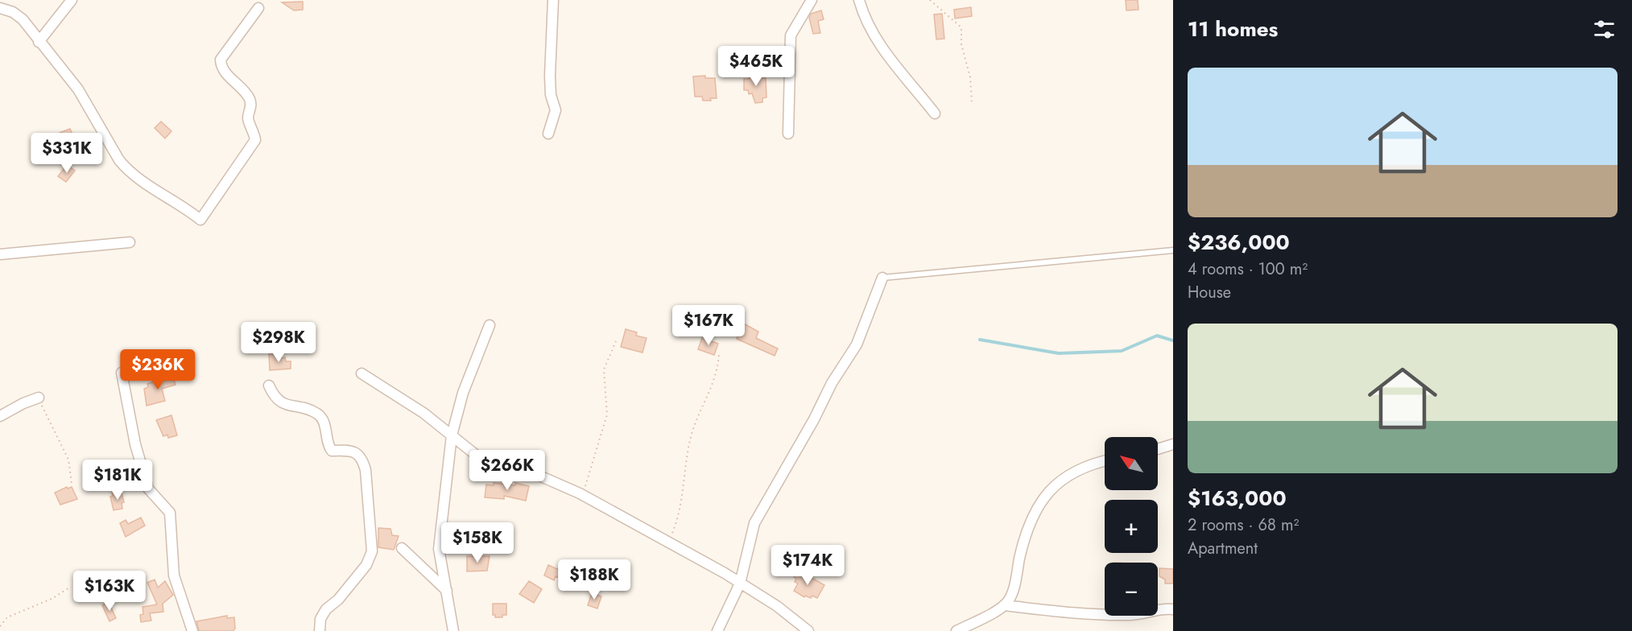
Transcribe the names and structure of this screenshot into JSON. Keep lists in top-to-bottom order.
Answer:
{
  "north": "top left",
  "page": {
    "heading": "11 homes",
    "price": [
      "$465K",
      "$331K",
      "$167K",
      "$298K",
      "$236K",
      "$266K",
      "$181K",
      "$158K",
      "$174K",
      "$188K",
      "$163K"
    ],
    "list": [
      {
        "name": "$236,000",
        "note": "4 rooms · 100 m² · House"
      },
      {
        "name": "$163,000",
        "note": "2 rooms · 68 m² · Apartment"
      }
    ],
    "map_buttons": ["+", "−"]
  }
}
